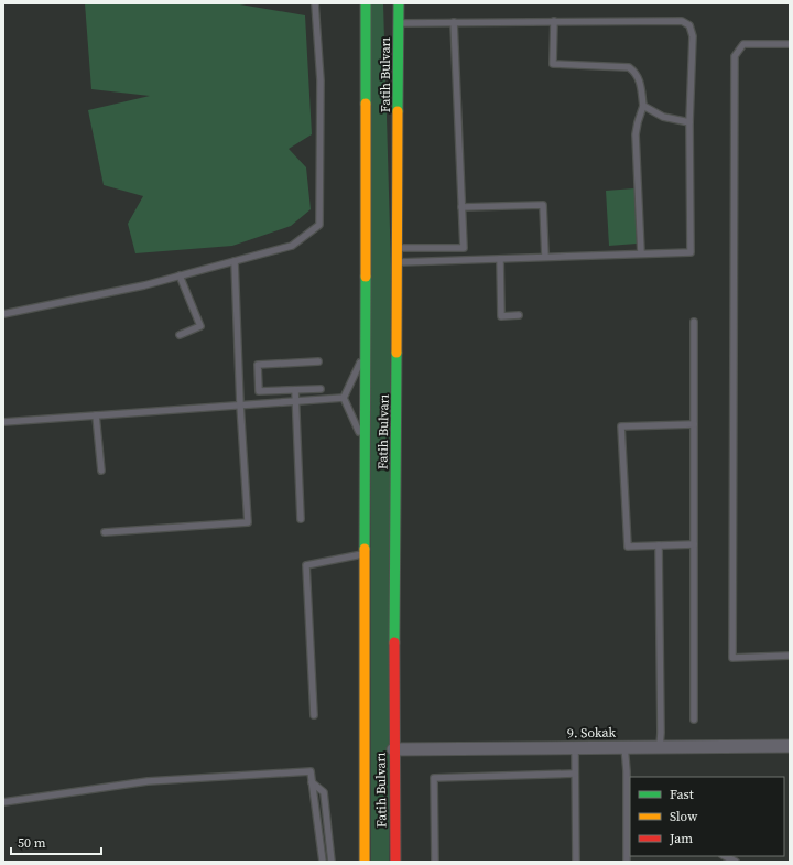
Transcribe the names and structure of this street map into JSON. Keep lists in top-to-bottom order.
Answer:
{
  "streets": {
    "main road": ["Fatih Bulvarı"],
    "street": ["9. Sokak"]
  },
  "crossings": [
    ["Fatih Bulvarı", "9. Sokak"]
  ],
  "legend": ["Fast", "Slow", "Jam"],
  "scale_bar": "50 m"
}
